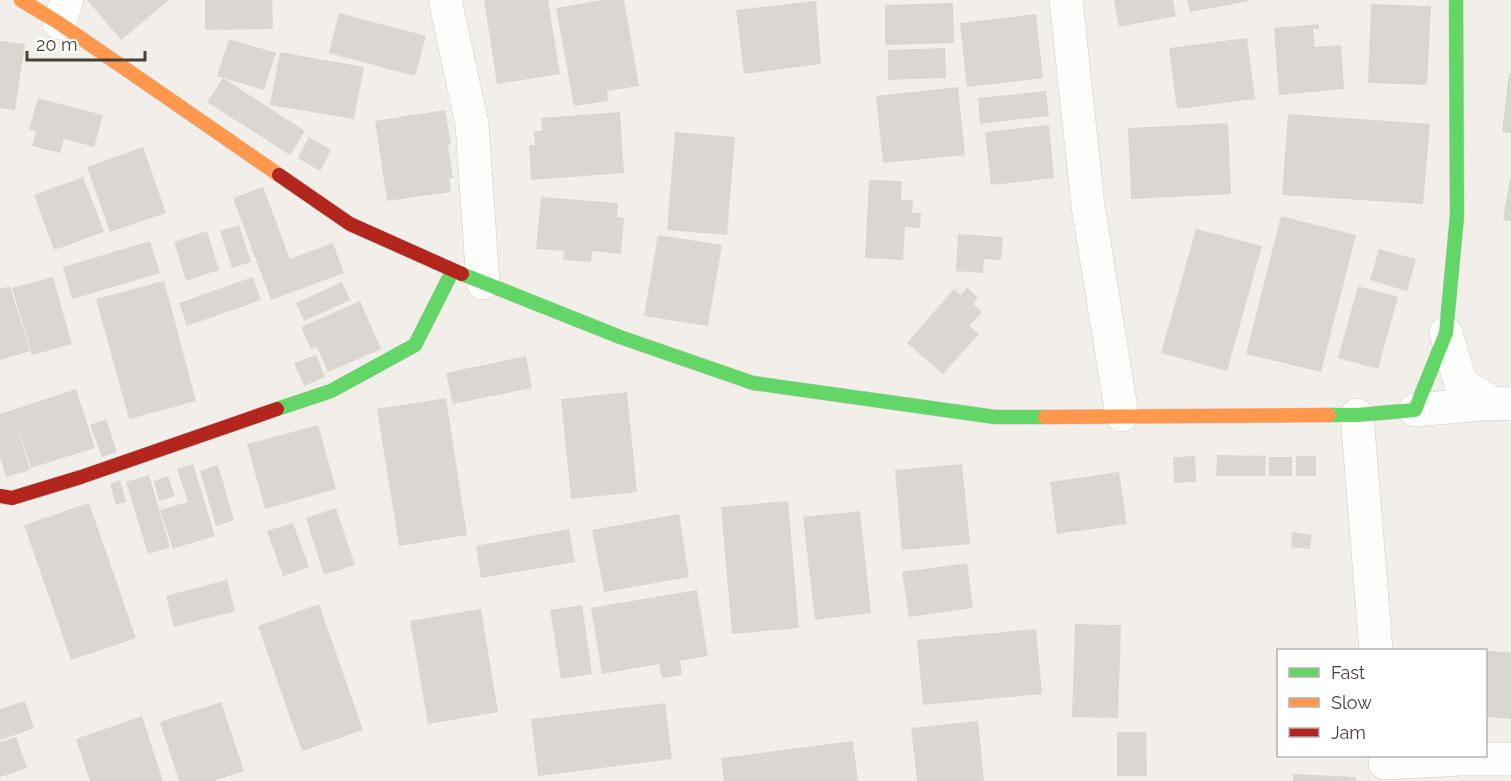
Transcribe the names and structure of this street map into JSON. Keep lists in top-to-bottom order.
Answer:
{
  "legend": ["Fast", "Slow", "Jam"],
  "scale_bar": "20 m"
}
